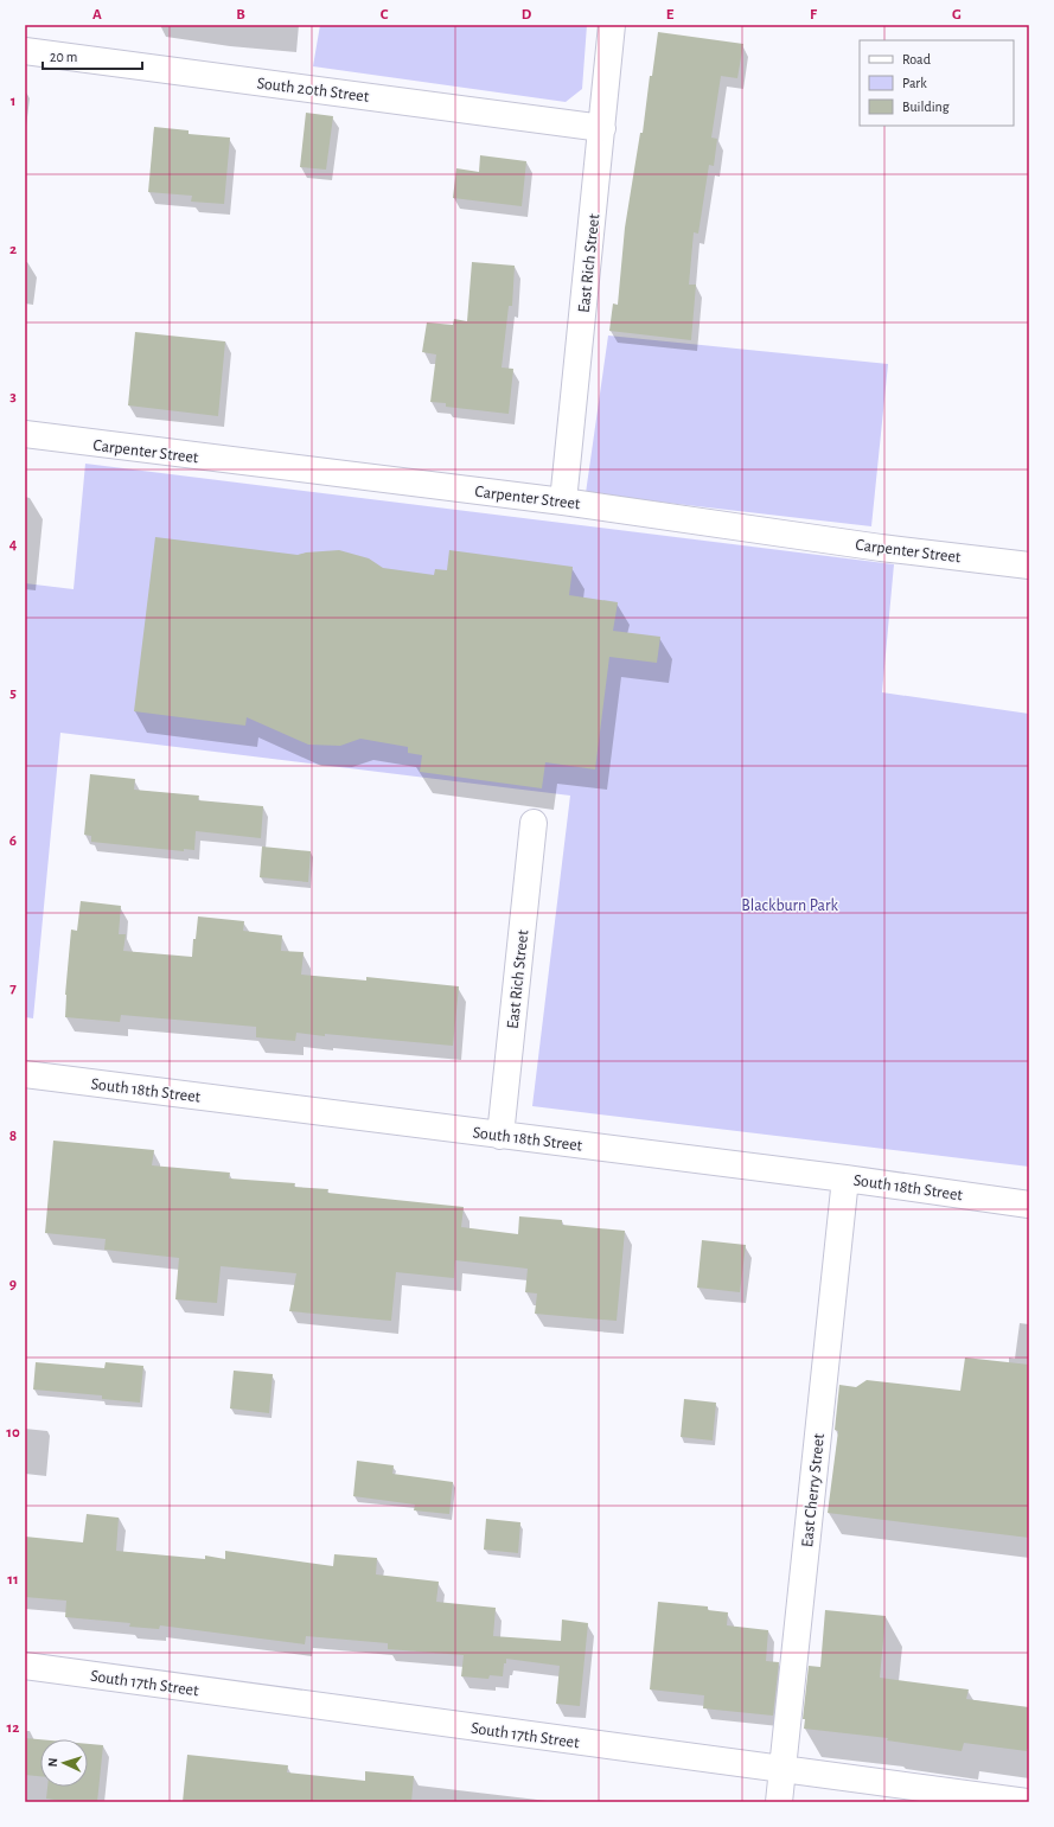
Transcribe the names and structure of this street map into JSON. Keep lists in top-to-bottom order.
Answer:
{
  "streets": {
    "street": [
      "South 20th Street",
      "East Rich Street",
      "Carpenter Street",
      "South 18th Street",
      "East Cherry Street",
      "South 17th Street"
    ]
  },
  "crossings": [
    ["South 20th Street", "East Rich Street"],
    ["East Rich Street", "Carpenter Street"],
    ["East Rich Street", "South 18th Street"],
    ["South 18th Street", "East Cherry Street"],
    ["East Cherry Street", "South 17th Street"]
  ],
  "parks": ["Blackburn Park"],
  "legend": ["Road", "Park", "Building"],
  "scale_bar": "20 m",
  "north": "left",
  "grid": {
    "columns": [
      "A",
      "B",
      "C",
      "D",
      "E",
      "F",
      "G"
    ],
    "rows": [
      "1",
      "2",
      "3",
      "4",
      "5",
      "6",
      "7",
      "8",
      "9",
      "10",
      "11",
      "12"
    ]
  }
}
